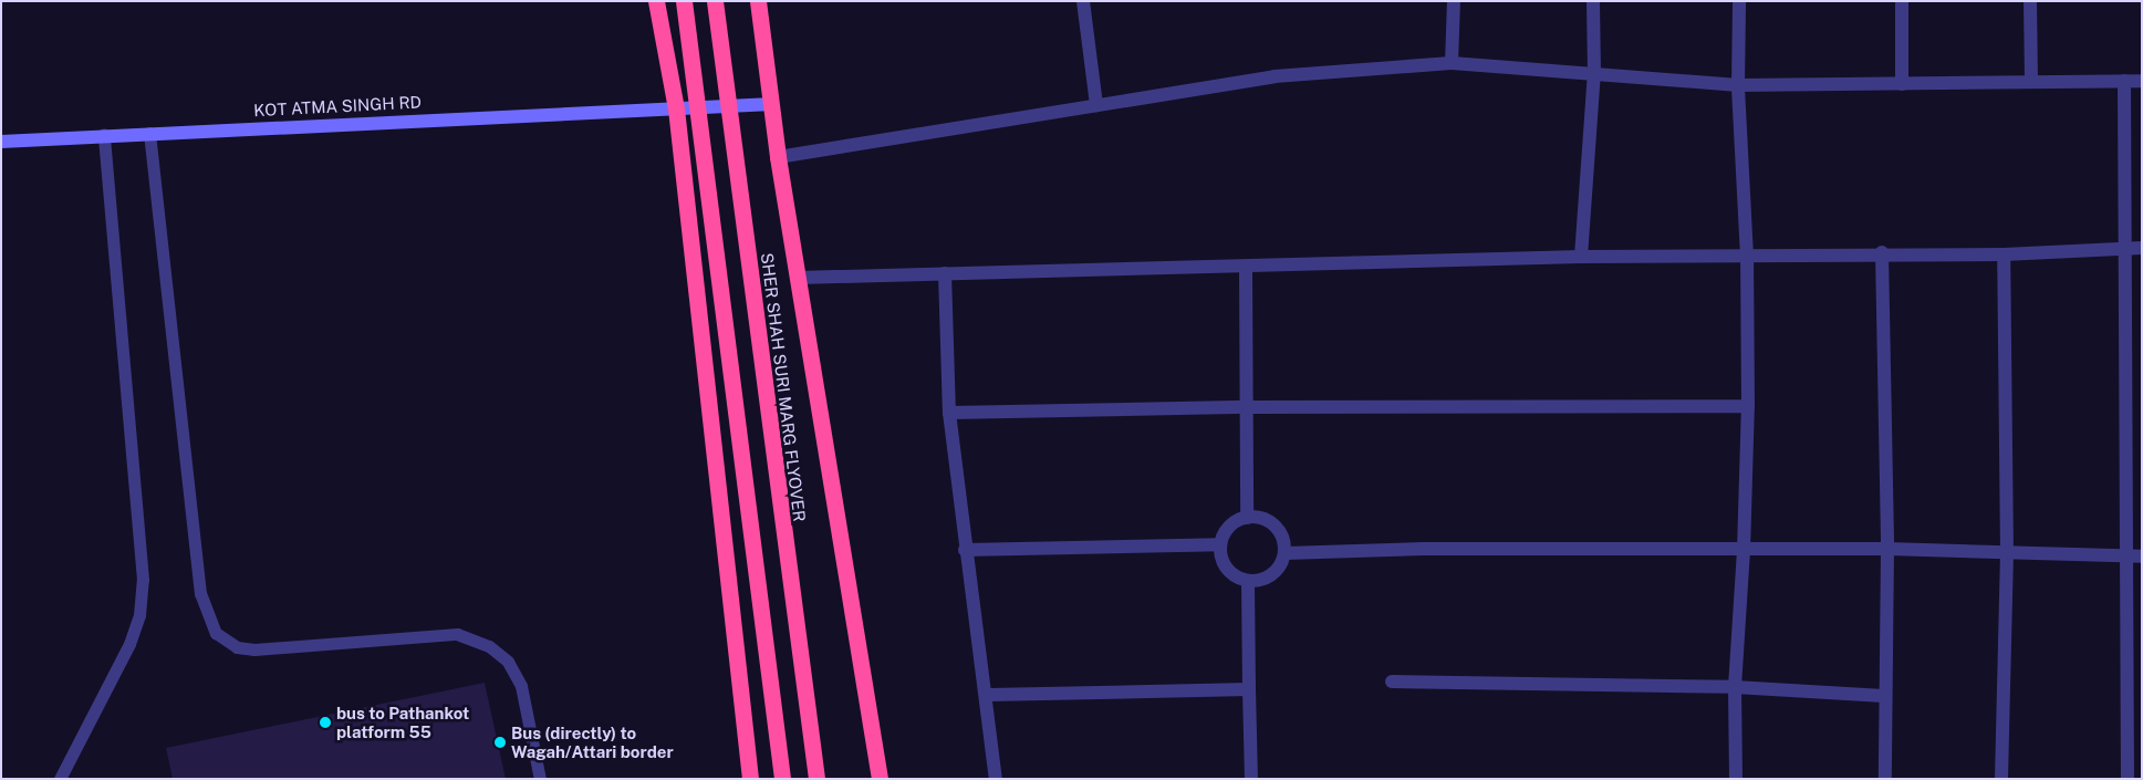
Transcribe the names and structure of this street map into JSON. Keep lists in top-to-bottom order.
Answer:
{
  "streets": {
    "highway": ["SHER SHAH SURI MARG FLYOVER"],
    "main road": ["KOT ATMA SINGH RD"]
  },
  "places": ["bus to Pathankot platform 55", "Bus (directly) to Wagah/Attari border"]
}
